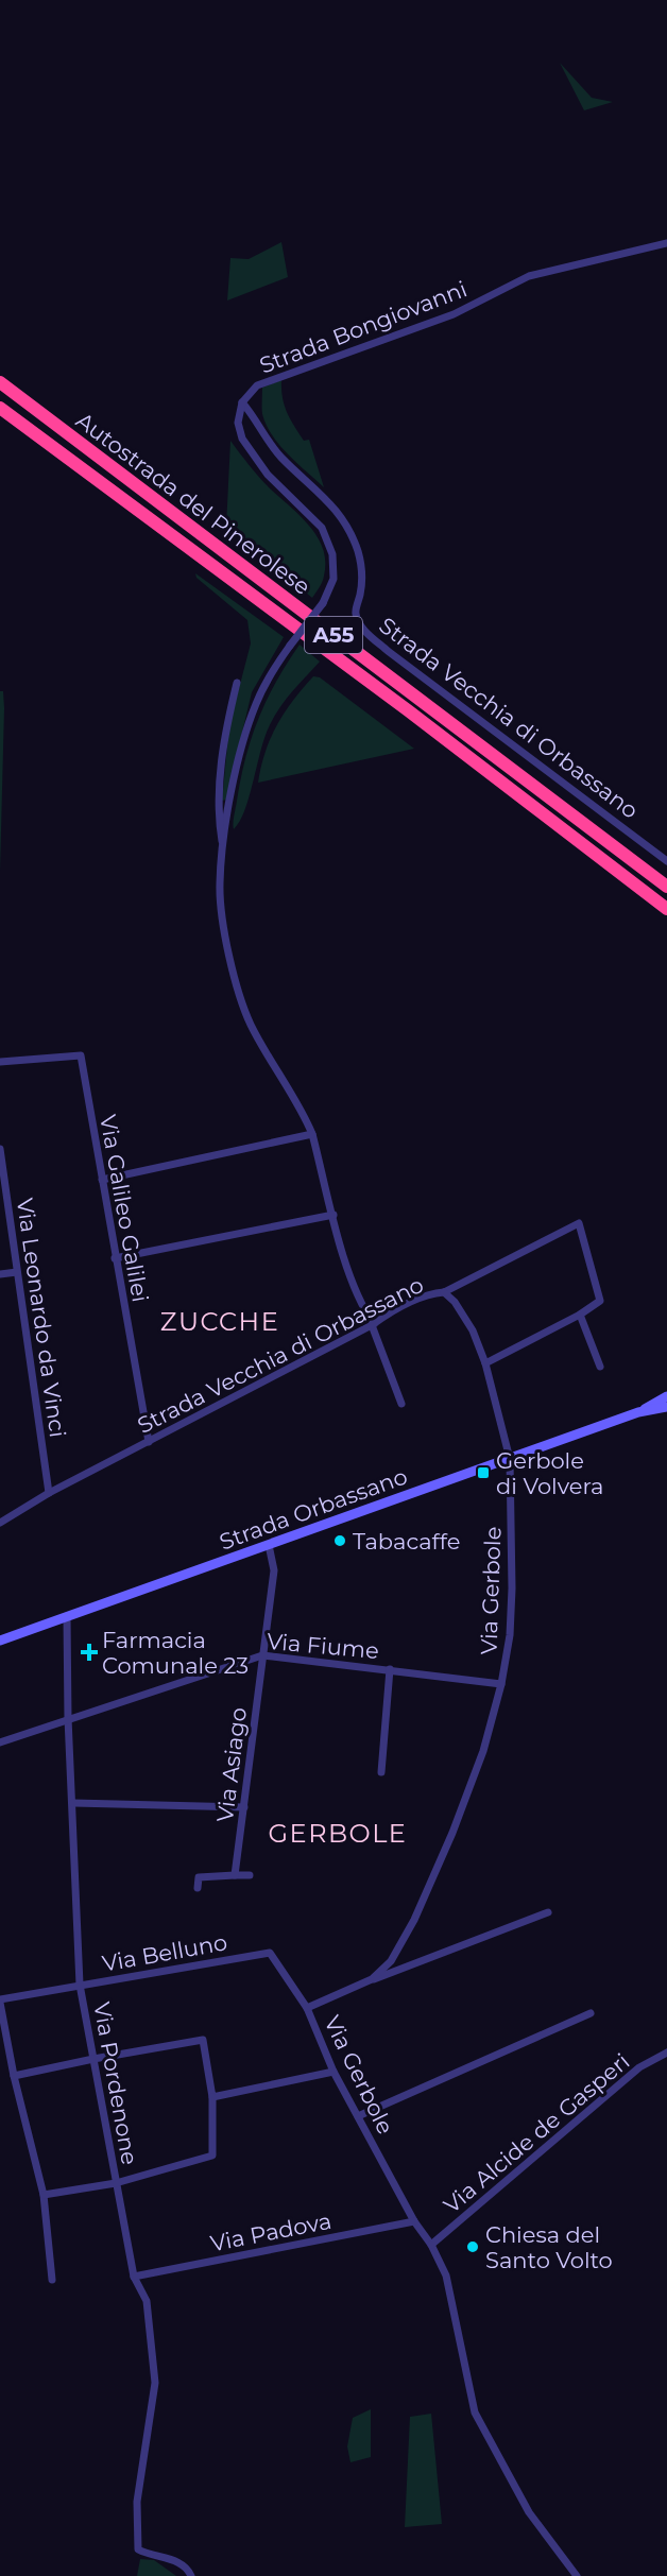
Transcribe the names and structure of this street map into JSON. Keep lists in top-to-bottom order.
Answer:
{
  "streets": {
    "highway": ["Autostrada del Pinerolese", "A55"],
    "main road": ["Strada Orbassano"],
    "street": [
      "Strada Bongiovanni",
      "Strada Vecchia di Orbassano",
      "Via Galileo Galilei",
      "Via Leonardo da Vinci",
      "Via Gerbole",
      "Via Fiume",
      "Via Asiago",
      "Via Belluno",
      "Via Pordenone",
      "Via Alcide de Gasperi",
      "Via Padova"
    ]
  },
  "crossings": [
    ["Strada Bongiovanni", "Strada Vecchia di Orbassano"],
    ["Strada Vecchia di Orbassano", "Via Galileo Galilei"],
    ["Strada Vecchia di Orbassano", "Via Leonardo da Vinci"],
    ["Strada Vecchia di Orbassano", "Via Gerbole"],
    ["Strada Orbassano", "Via Gerbole"],
    ["Strada Orbassano", "Via Asiago"],
    ["Strada Orbassano", "Via Pordenone"],
    ["Via Gerbole", "Via Fiume"],
    ["Via Gerbole", "Via Belluno"],
    ["Via Gerbole", "Via Alcide de Gasperi"],
    ["Via Gerbole", "Via Padova"],
    ["Via Fiume", "Via Asiago"],
    ["Via Fiume", "Via Pordenone"],
    ["Via Belluno", "Via Pordenone"],
    ["Via Pordenone", "Via Padova"]
  ],
  "districts": ["ZUCCHE", "GERBOLE"],
  "places": {
    "transit": ["Gerbole di Volvera"],
    "other": ["Tabacaffe", "Chiesa del Santo Volto"],
    "health": ["Farmacia Comunale 23"]
  }
}
